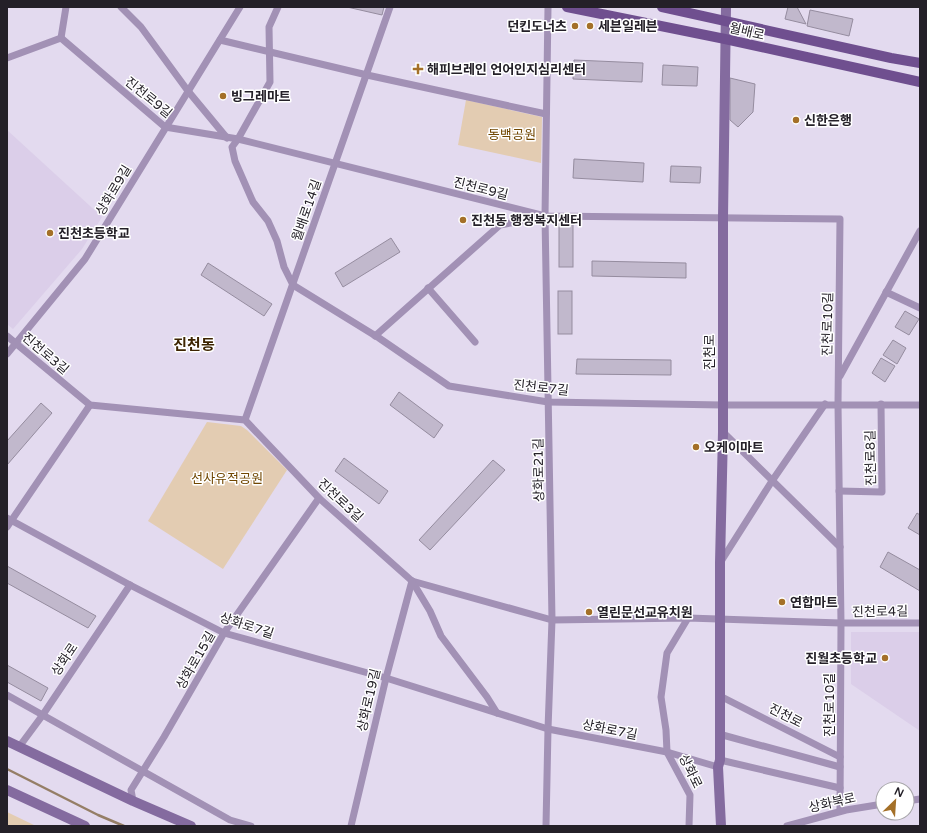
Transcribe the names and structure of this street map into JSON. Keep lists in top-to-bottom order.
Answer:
{
  "streets": {
    "main road": ["월배로", "진천로"],
    "street": [
      "진천로9길",
      "상화로9길",
      "월배로14길",
      "진천로10길",
      "진천로3길",
      "진천로7길",
      "진천로8길",
      "상화로21길",
      "진천로4길",
      "상화로7길",
      "상화로",
      "상화로15길",
      "상화로19길",
      "상화북로"
    ]
  },
  "crossings": [
    ["월배로", "진천로"],
    ["진천로9길", "상화로9길"],
    ["진천로9길", "월배로14길"],
    ["진천로9길", "진천로10길"],
    ["진천로9길", "진천로"],
    ["진천로9길", "상화로21길"],
    ["상화로9길", "진천로3길"],
    ["월배로14길", "진천로3길"],
    ["월배로14길", "진천로7길"],
    ["진천로10길", "진천로"],
    ["진천로10길", "진천로8길"],
    ["진천로10길", "진천로4길"],
    ["진천로10길", "상화북로"],
    ["진천로", "진천로3길"],
    ["진천로", "진천로7길"],
    ["진천로", "진천로4길"],
    ["진천로", "상화로7길"],
    ["진천로3길", "상화로21길"],
    ["진천로3길", "진천로4길"],
    ["진천로3길", "상화로15길"],
    ["진천로3길", "상화로19길"],
    ["진천로7길", "상화로21길"],
    ["상화로21길", "상화로7길"],
    ["상화로7길", "상화로"],
    ["상화로7길", "상화로15길"],
    ["상화로7길", "상화로19길"]
  ],
  "districts": ["진천동"],
  "parks": ["동백공원", "선사유적공원"],
  "places": {
    "other": [
      "던킨도너츠",
      "세븐일레븐",
      "빙그레마트",
      "신한은행",
      "진천동 행정복지센터",
      "진천초등학교",
      "오케이마트",
      "연합마트",
      "열린문선교유치원",
      "진월초등학교"
    ],
    "health": ["해피브레인 언어인지심리센터"]
  },
  "north": "top right"
}
